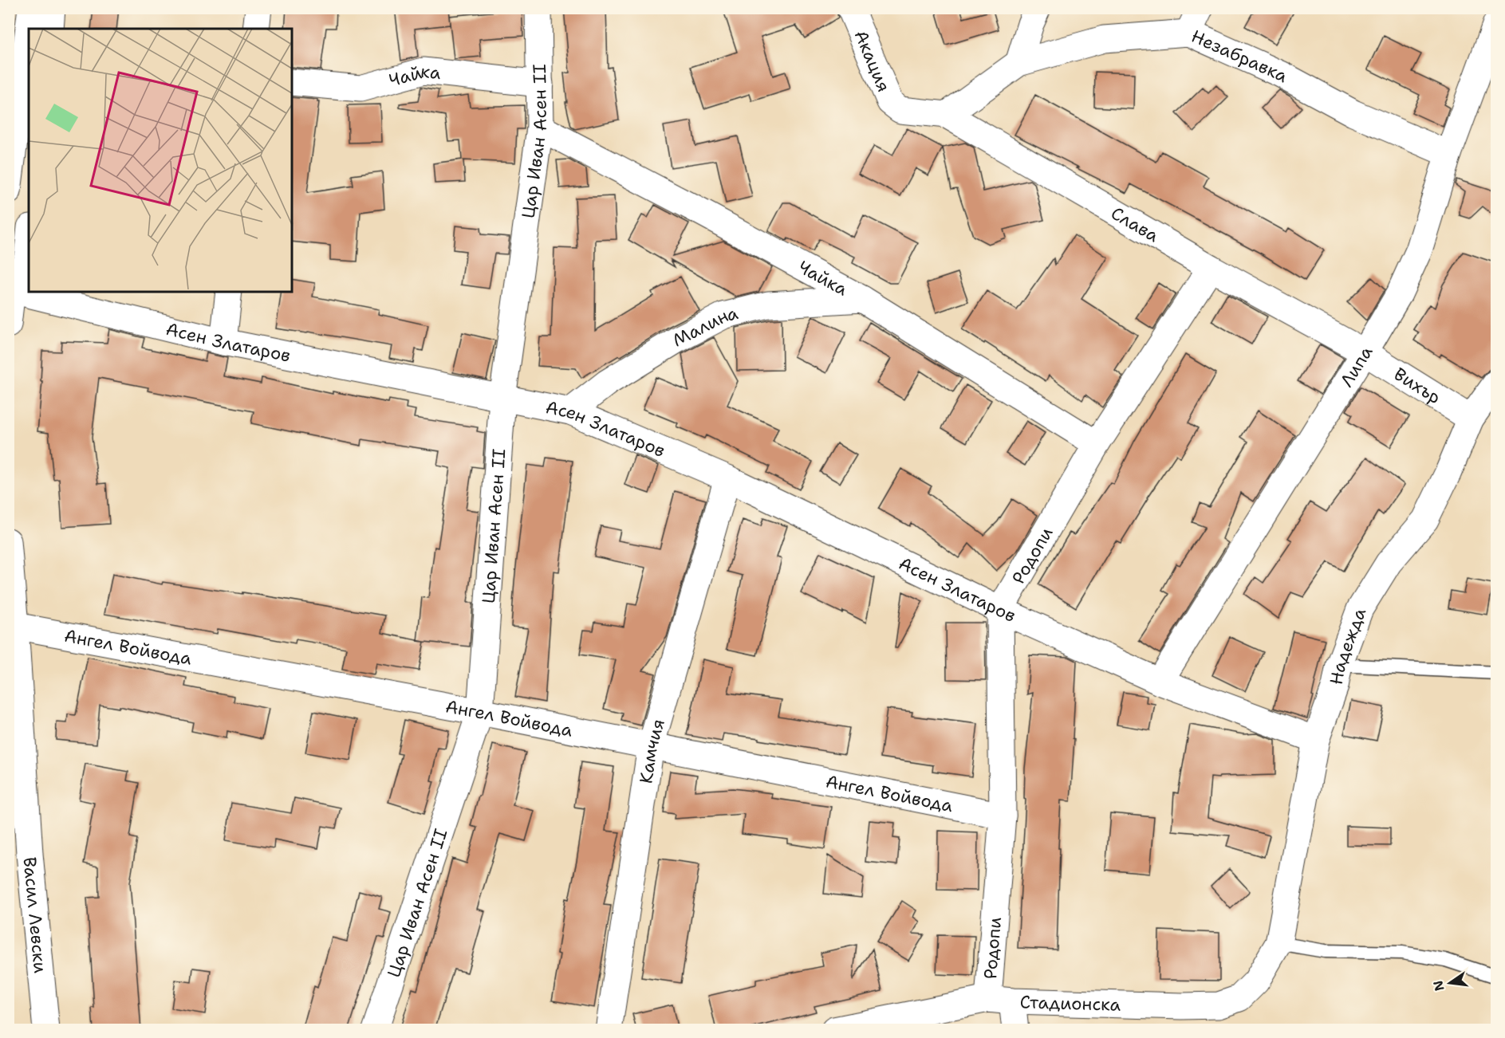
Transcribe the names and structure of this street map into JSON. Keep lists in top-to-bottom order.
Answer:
{
  "streets": {
    "street": [
      "Незабравка",
      "Акация",
      "Чайка",
      "Цар Иван Асен II",
      "Слава",
      "Малина",
      "Асен Златаров",
      "Липа",
      "Вихър",
      "Родопи",
      "Ангел Войвода",
      "Надежда",
      "Камчия",
      "Васил Левски",
      "Стадионска"
    ]
  },
  "crossings": [
    ["Незабравка", "Слава"],
    ["Незабравка", "Липа"],
    ["Акация", "Слава"],
    ["Чайка", "Цар Иван Асен II"],
    ["Чайка", "Малина"],
    ["Чайка", "Родопи"],
    ["Цар Иван Асен II", "Асен Златаров"],
    ["Цар Иван Асен II", "Ангел Войвода"],
    ["Слава", "Липа"],
    ["Слава", "Вихър"],
    ["Слава", "Родопи"],
    ["Малина", "Асен Златаров"],
    ["Асен Златаров", "Липа"],
    ["Асен Златаров", "Родопи"],
    ["Асен Златаров", "Надежда"],
    ["Асен Златаров", "Камчия"],
    ["Липа", "Вихър"],
    ["Вихър", "Надежда"],
    ["Родопи", "Ангел Войвода"],
    ["Родопи", "Стадионска"],
    ["Ангел Войвода", "Камчия"],
    ["Ангел Войвода", "Васил Левски"],
    ["Надежда", "Стадионска"]
  ],
  "north": "left"
}
